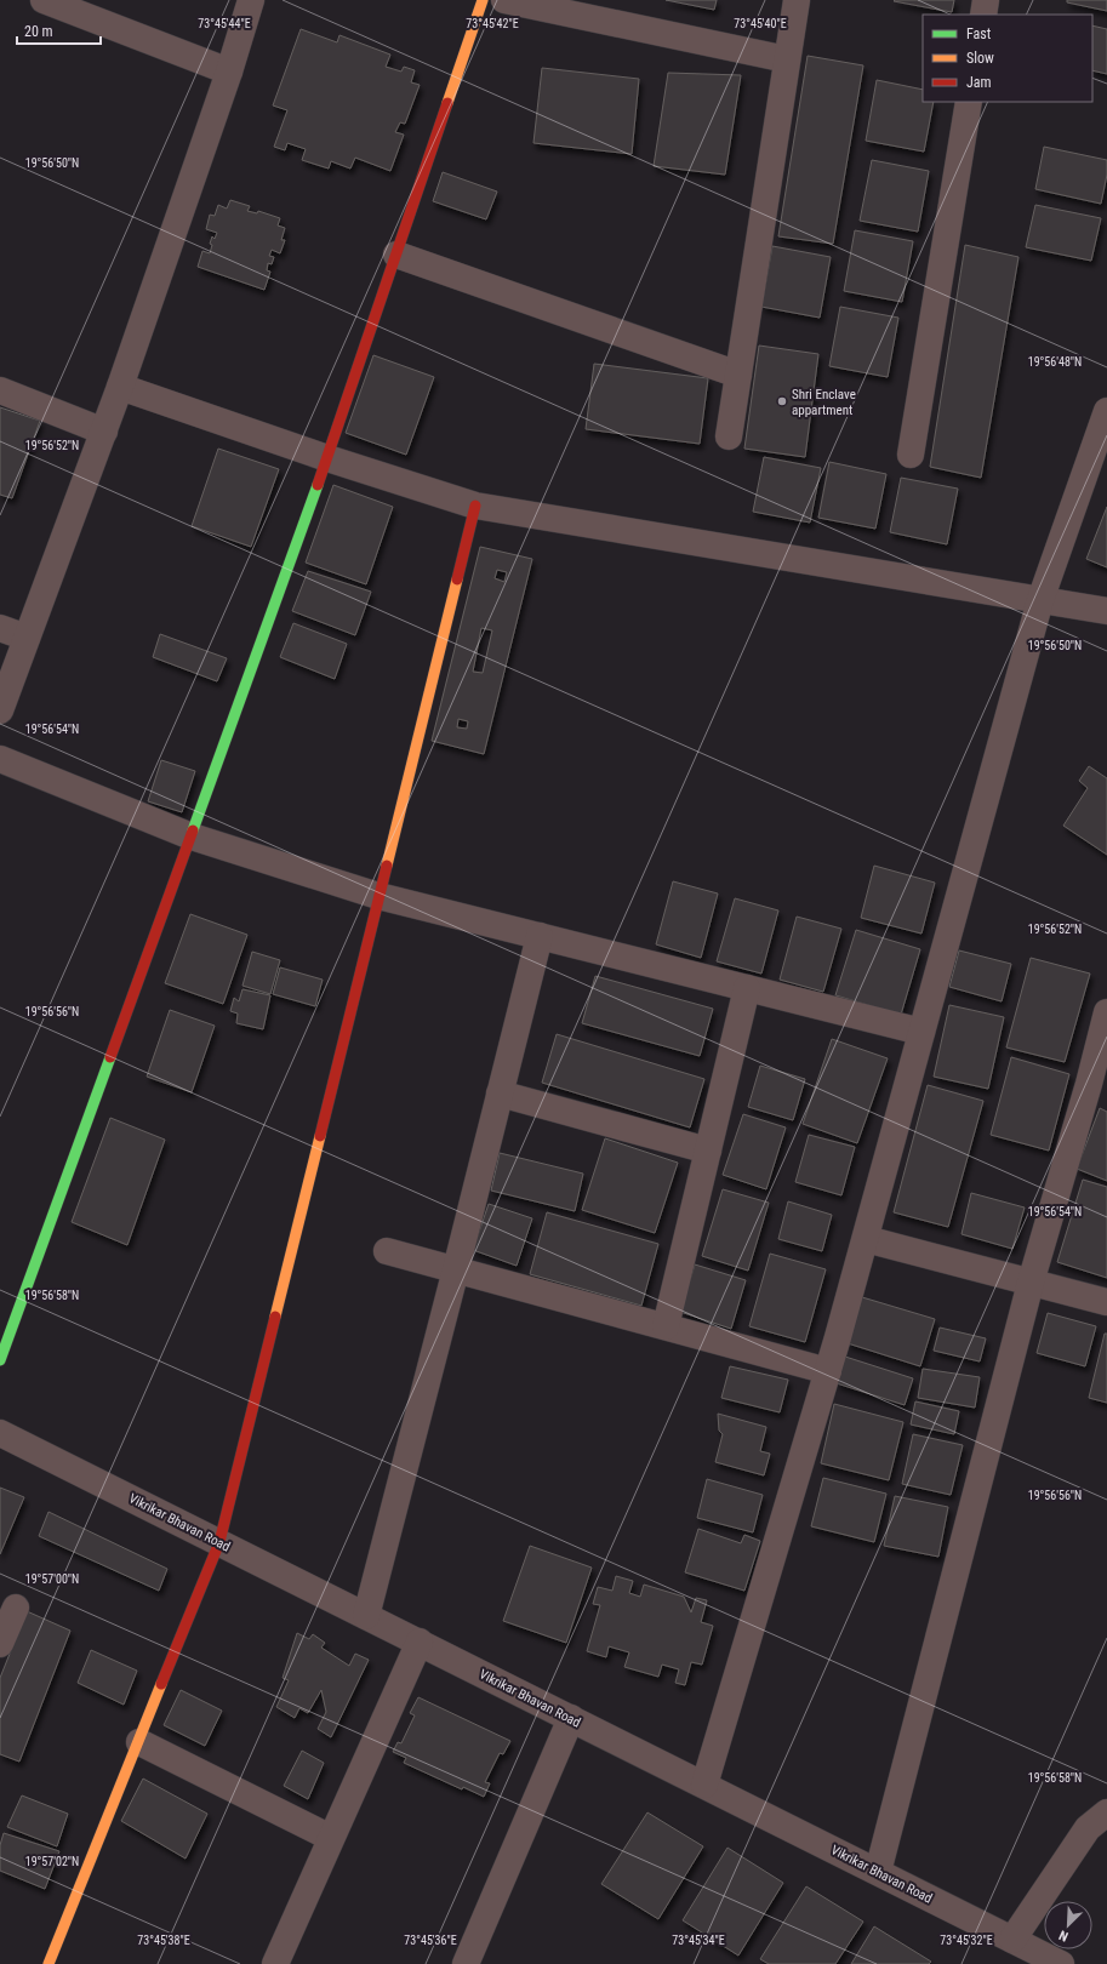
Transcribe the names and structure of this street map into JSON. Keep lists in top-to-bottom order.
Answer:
{
  "streets": {
    "street": ["Vikrikar Bhavan Road"]
  },
  "places": ["Shri Enclave appartment"],
  "legend": ["Fast", "Slow", "Jam"],
  "scale_bar": "20 m",
  "north": "bottom left",
  "coordinates": [
    "73°45'44\"E",
    "73°45'42\"E",
    "73°45'40\"E",
    "19°56'50\"N",
    "19°56'48\"N",
    "19°56'52\"N",
    "19°56'54\"N",
    "19°56'56\"N",
    "19°56'58\"N",
    "19°57'00\"N",
    "19°57'02\"N",
    "73°45'38\"E",
    "73°45'36\"E",
    "73°45'34\"E",
    "73°45'32\"E"
  ]
}
